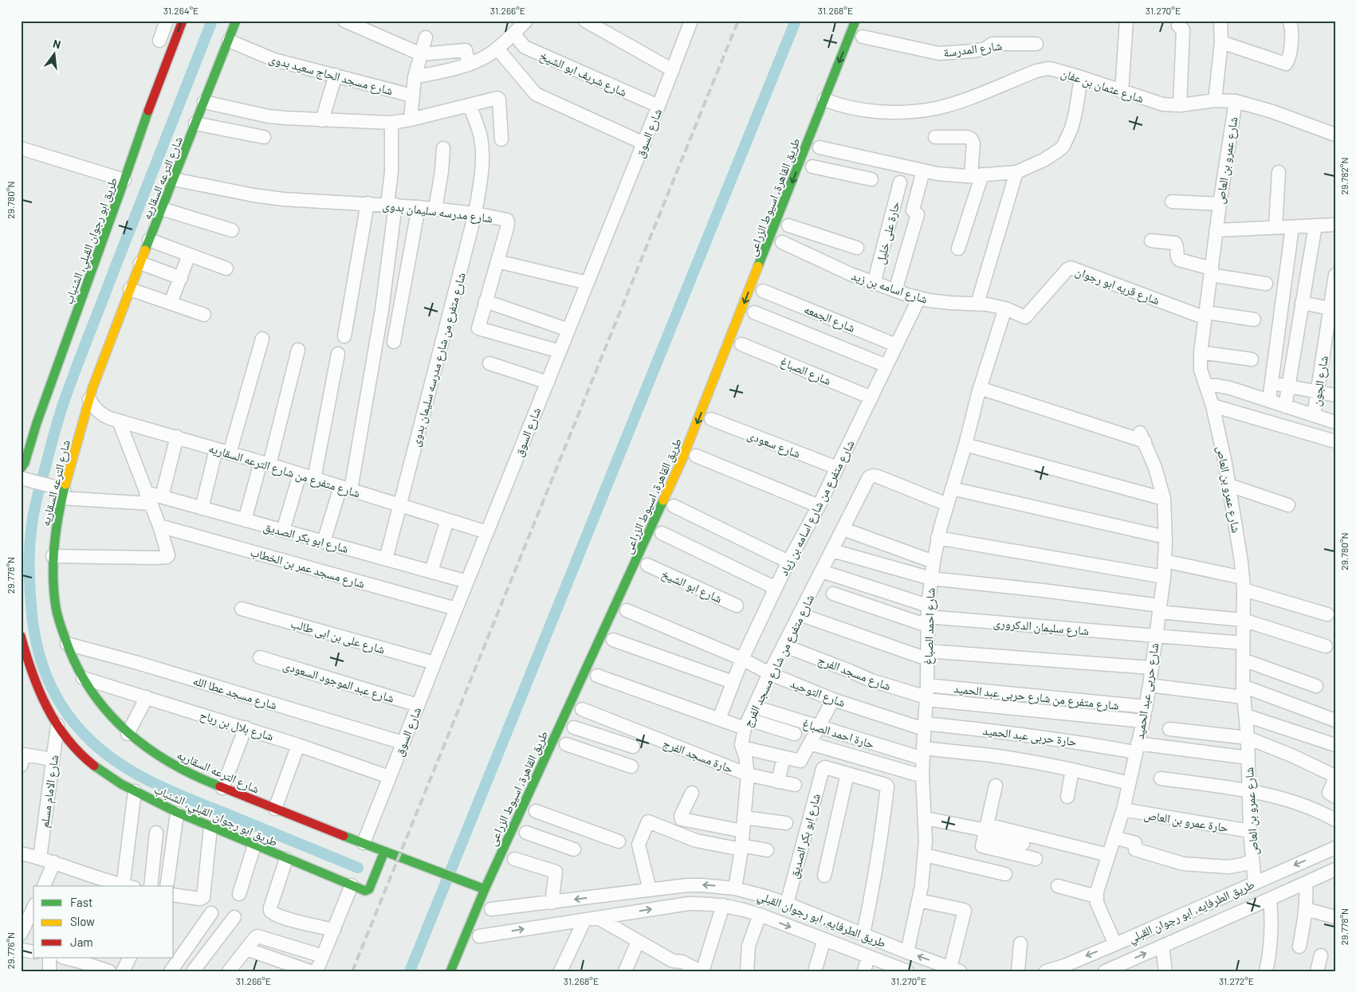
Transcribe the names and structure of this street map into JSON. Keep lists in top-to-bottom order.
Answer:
{
  "streets": {
    "main road": ["شارع الترعه السقاريه", "طريق القاهرة, اسيوط الزراعى", "طريق ابو رجوان القبلي, الشنباب"],
    "street": [
      "شارع المدرسة",
      "شارع شريف ابو الشيخ",
      "شارع مسجد الحاج سعيد بدوى",
      "شارع عثمان بن عفان",
      "شارع السوق",
      "شارع عمرو بن العاص",
      "شارع مدرسه سليمان بدوى",
      "حارة على خليل",
      "شارع قريه ابو رجوان",
      "شارع اسامه بن زيد",
      "شارع الجمعه",
      "شارع متفرع من شارع مدرسه سليمان بدوى",
      "شارع الصباغ",
      "شارع الجون",
      "شارع سعودى",
      "شارع متفرع من شارع الترعه السقاريه",
      "شارع متفرع من شارع اسامه بن زياد",
      "شارع ابو بكر الصديق",
      "شارع مسجد عمر بن الخطاب",
      "شارع ابو الشيخ",
      "شارع احمد الصباغ",
      "شارع سليمان الدكرورى",
      "شارع على بن ابى طالب",
      "شارع متفرع من شارع مسجد الفرج",
      "شارع مسجد الفرج",
      "شارع عبد الموجود السعودى",
      "شارع حربى عبد الحميد",
      "شارع مسجد عطا الله",
      "شارع التوحيد",
      "شارع متفرع من شارع حربى عبد الحميد",
      "شارع بلال بن رباح",
      "حارة احمد الصباغ",
      "حارة حربى عبد الحميد",
      "حارة مسجد الفرج",
      "شارع الامام مسلم",
      "حارة عمرو بن العاص",
      "طريق الطرفايه, ابو رجوان القبلي"
    ]
  },
  "crossings": [
    ["شارع شريف ابو الشيخ", "شارع السوق"],
    ["شارع مسجد الحاج سعيد بدوى", "شارع الترعه السقاريه"],
    ["شارع عثمان بن عفان", "شارع عمرو بن العاص"],
    ["شارع عثمان بن عفان", "طريق القاهرة, اسيوط الزراعى"],
    ["شارع السوق", "شارع الترعه السقاريه"],
    ["شارع السوق", "شارع مدرسه سليمان بدوى"],
    ["شارع السوق", "شارع متفرع من شارع الترعه السقاريه"],
    ["شارع السوق", "شارع ابو بكر الصديق"],
    ["شارع السوق", "شارع مسجد عمر بن الخطاب"],
    ["شارع السوق", "شارع على بن ابى طالب"],
    ["شارع السوق", "شارع عبد الموجود السعودى"],
    ["شارع السوق", "شارع مسجد عطا الله"],
    ["شارع السوق", "شارع بلال بن رباح"],
    ["شارع عمرو بن العاص", "شارع قريه ابو رجوان"],
    ["شارع عمرو بن العاص", "شارع سليمان الدكرورى"],
    ["شارع عمرو بن العاص", "حارة حربى عبد الحميد"],
    ["شارع عمرو بن العاص", "حارة عمرو بن العاص"],
    ["شارع عمرو بن العاص", "طريق الطرفايه, ابو رجوان القبلي"],
    ["شارع الترعه السقاريه", "طريق القاهرة, اسيوط الزراعى"],
    ["شارع الترعه السقاريه", "شارع مدرسه سليمان بدوى"],
    ["شارع الترعه السقاريه", "طريق ابو رجوان القبلي, الشنباب"],
    ["شارع الترعه السقاريه", "شارع متفرع من شارع الترعه السقاريه"],
    ["شارع الترعه السقاريه", "شارع ابو بكر الصديق"],
    ["شارع الترعه السقاريه", "شارع مسجد عطا الله"],
    ["شارع الترعه السقاريه", "شارع بلال بن رباح"],
    ["طريق القاهرة, اسيوط الزراعى", "شارع اسامه بن زيد"],
    ["طريق القاهرة, اسيوط الزراعى", "شارع التوحيد"],
    ["شارع مدرسه سليمان بدوى", "شارع متفرع من شارع مدرسه سليمان بدوى"],
    ["حارة على خليل", "شارع اسامه بن زيد"],
    ["طريق ابو رجوان القبلي, الشنباب", "شارع الامام مسلم"],
    ["شارع قريه ابو رجوان", "شارع اسامه بن زيد"],
    ["شارع اسامه بن زيد", "شارع متفرع من شارع اسامه بن زياد"],
    ["شارع اسامه بن زيد", "شارع احمد الصباغ"],
    ["شارع الجمعه", "شارع متفرع من شارع اسامه بن زياد"],
    ["شارع متفرع من شارع مدرسه سليمان بدوى", "شارع متفرع من شارع الترعه السقاريه"],
    ["شارع متفرع من شارع مدرسه سليمان بدوى", "شارع ابو بكر الصديق"],
    ["شارع الصباغ", "شارع متفرع من شارع اسامه بن زياد"],
    ["شارع سعودى", "شارع متفرع من شارع اسامه بن زياد"],
    ["شارع متفرع من شارع اسامه بن زياد", "شارع التوحيد"],
    ["شارع ابو بكر الصديق", "طريق الطرفايه, ابو رجوان القبلي"],
    ["شارع احمد الصباغ", "شارع سليمان الدكرورى"],
    ["شارع احمد الصباغ", "شارع متفرع من شارع مسجد الفرج"],
    ["شارع احمد الصباغ", "شارع مسجد الفرج"],
    ["شارع احمد الصباغ", "شارع حربى عبد الحميد"],
    ["شارع احمد الصباغ", "شارع التوحيد"],
    ["شارع احمد الصباغ", "شارع متفرع من شارع حربى عبد الحميد"],
    ["شارع احمد الصباغ", "حارة احمد الصباغ"],
    ["شارع احمد الصباغ", "حارة حربى عبد الحميد"],
    ["شارع احمد الصباغ", "طريق الطرفايه, ابو رجوان القبلي"],
    ["شارع سليمان الدكرورى", "شارع حربى عبد الحميد"],
    ["شارع متفرع من شارع مسجد الفرج", "شارع مسجد الفرج"],
    ["شارع متفرع من شارع مسجد الفرج", "شارع التوحيد"],
    ["شارع متفرع من شارع مسجد الفرج", "حارة احمد الصباغ"],
    ["شارع متفرع من شارع مسجد الفرج", "حارة مسجد الفرج"],
    ["شارع متفرع من شارع مسجد الفرج", "طريق الطرفايه, ابو رجوان القبلي"],
    ["شارع مسجد الفرج", "شارع متفرع من شارع حربى عبد الحميد"],
    ["شارع حربى عبد الحميد", "شارع متفرع من شارع حربى عبد الحميد"],
    ["شارع حربى عبد الحميد", "حارة احمد الصباغ"],
    ["شارع حربى عبد الحميد", "حارة حربى عبد الحميد"],
    ["شارع حربى عبد الحميد", "حارة عمرو بن العاص"],
    ["شارع حربى عبد الحميد", "طريق الطرفايه, ابو رجوان القبلي"],
    ["شارع التوحيد", "حارة حربى عبد الحميد"]
  ],
  "one_way": ["طريق القاهرة, اسيوط الزراعى"],
  "legend": ["Fast", "Slow", "Jam"],
  "north": "top",
  "coordinates": [
    "31.264°E",
    "31.266°E",
    "31.268°E",
    "31.270°E",
    "29.782°N",
    "29.780°N",
    "29.778°N",
    "29.776°N",
    "31.272°E"
  ]
}
